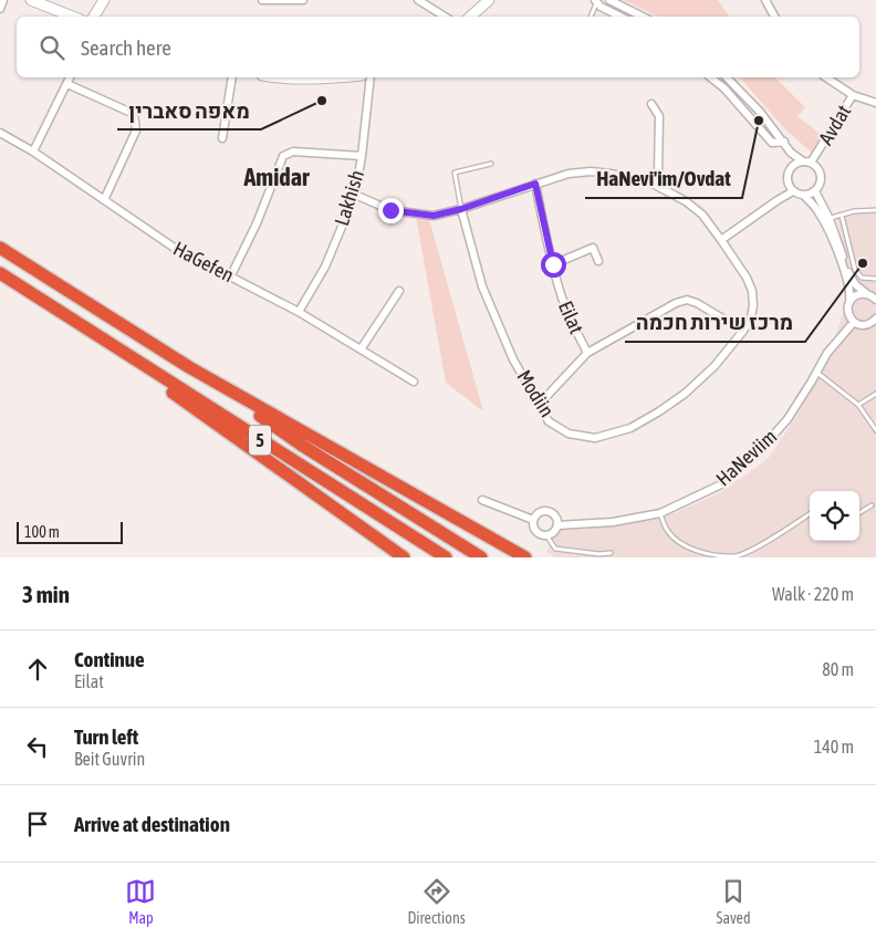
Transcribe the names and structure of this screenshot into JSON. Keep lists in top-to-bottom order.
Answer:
{
  "streets": {
    "highway": ["5"],
    "street": [
      "Avdat",
      "Lakhish",
      "HaGefen",
      "Eilat",
      "Modiin",
      "HaNeviim"
    ]
  },
  "crossings": [
    ["Lakhish", "HaGefen"],
    ["Lakhish", "Modiin"],
    ["Eilat", "Modiin"]
  ],
  "districts": ["Amidar"],
  "places": ["מאפה סאברין", "HaNevi'im/Ovdat", "מרכז שירות חכמה"],
  "scale_bar": "100 m",
  "page": {
    "search": "Search here",
    "scale": "100 m",
    "heading": ["3 min", "Walk · 220 m"],
    "list": [
      ["Continue", "Eilat", "80 m"],
      ["Turn left", "Beit Guvrin", "140 m"],
      "Arrive at destination"
    ],
    "nav": ["Map", "Directions", "Saved"]
  }
}
